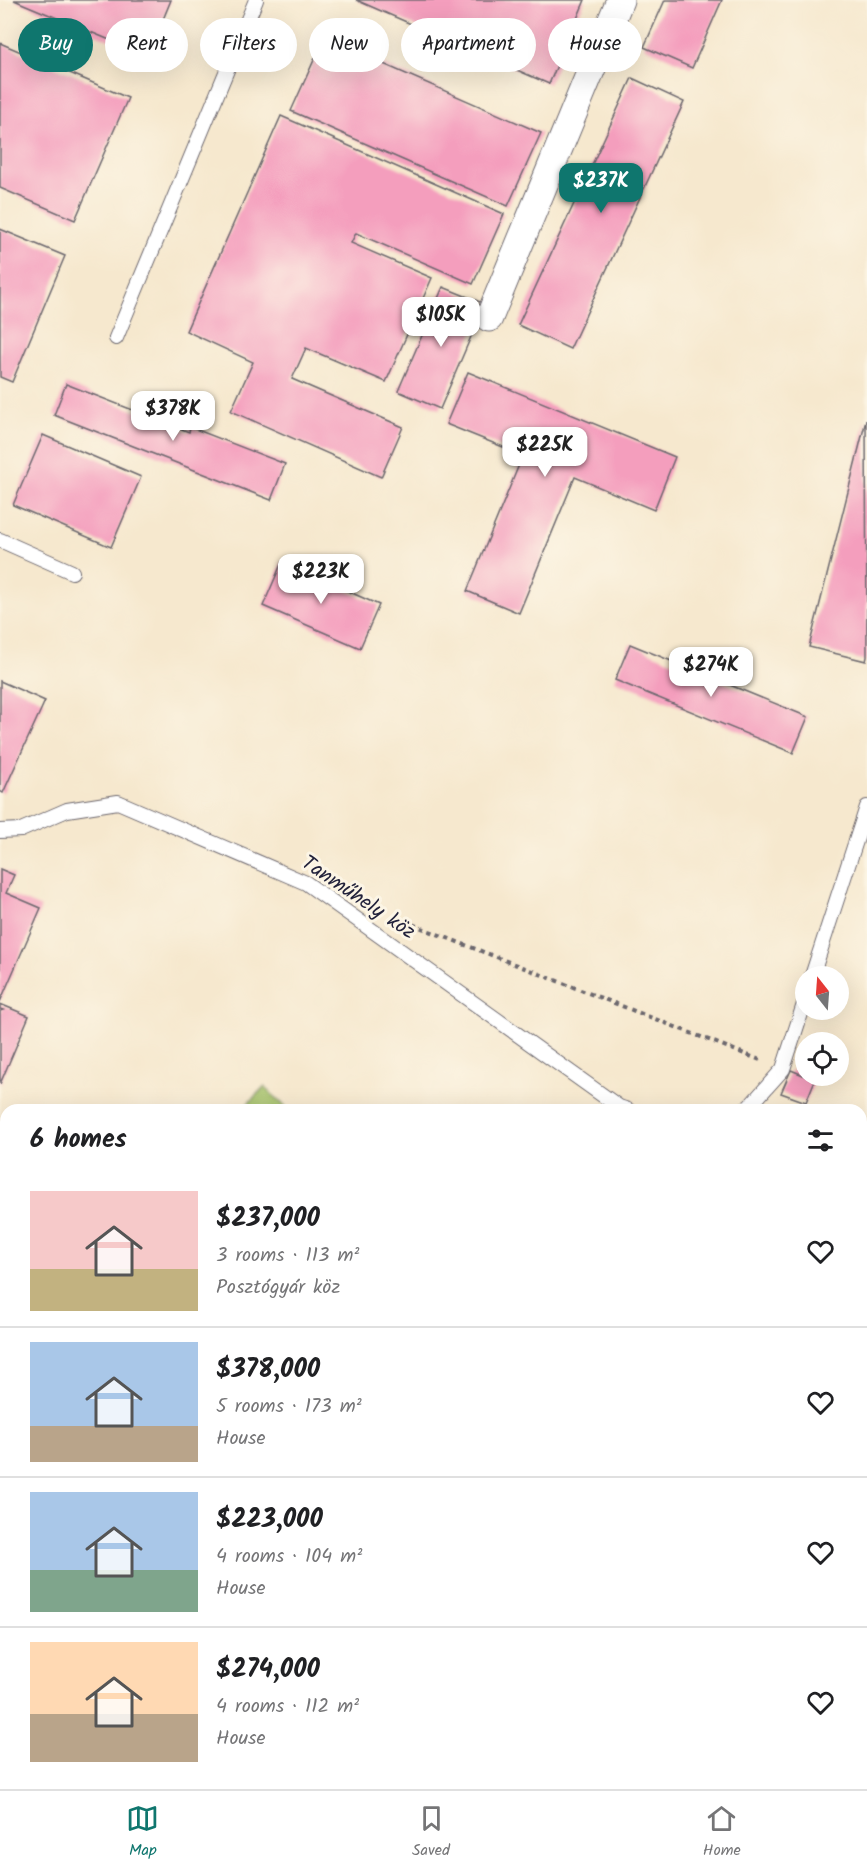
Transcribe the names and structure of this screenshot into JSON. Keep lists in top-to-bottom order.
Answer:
{
  "streets": {
    "lane": ["Tanműhely köz"]
  },
  "north": "top",
  "page": {
    "chip": [
      "Buy",
      "Rent",
      "Filters",
      "New",
      "Apartment",
      "House"
    ],
    "price": [
      "$237K",
      "$105K",
      "$378K",
      "$225K",
      "$223K",
      "$274K"
    ],
    "heading": "6 homes",
    "list": [
      {
        "name": "$237,000",
        "note": "3 rooms · 113 m² · Posztógyár köz"
      },
      {
        "name": "$378,000",
        "note": "5 rooms · 173 m² · House"
      },
      {
        "name": "$223,000",
        "note": "4 rooms · 104 m² · House"
      },
      {
        "name": "$274,000",
        "note": "4 rooms · 112 m² · House"
      }
    ],
    "tabs": ["Map", "Saved", "Home"]
  }
}
